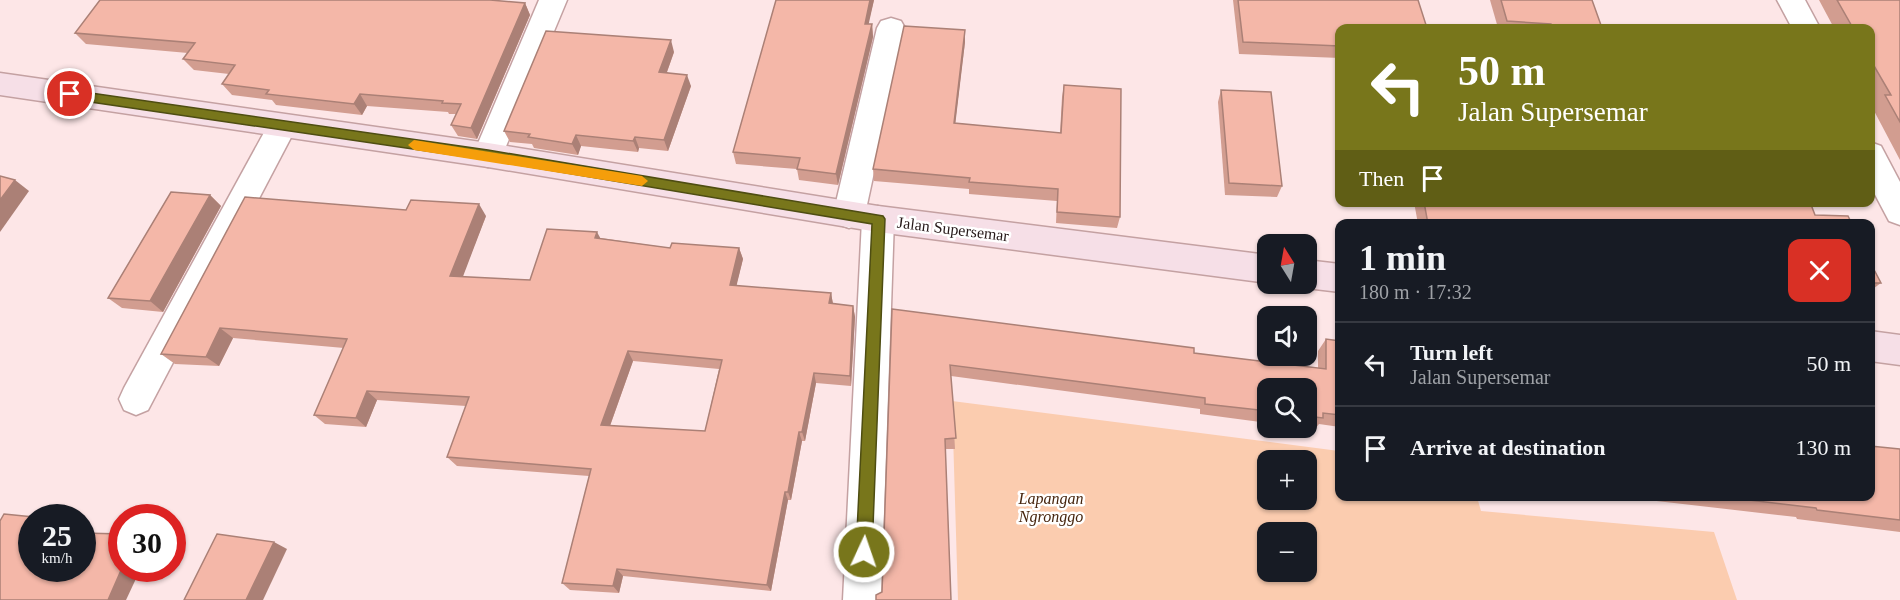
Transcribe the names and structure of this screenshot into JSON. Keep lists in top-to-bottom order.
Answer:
{
  "streets": {
    "main road": ["Jalan Supersemar"]
  },
  "parks": ["Lapangan Ngronggo"],
  "north": "top",
  "page": {
    "turn": ["50 m", "Jalan Supersemar"],
    "then": "Then",
    "heading": ["1 min", "180 m · 17:32"],
    "map_buttons": ["+", "−"],
    "list": [
      {
        "name": "Turn left",
        "note": "Jalan Supersemar",
        "value": "50 m"
      },
      {
        "name": "Arrive at destination",
        "value": "130 m"
      }
    ],
    "speed": "25 km/h",
    "limit": "30"
  }
}
